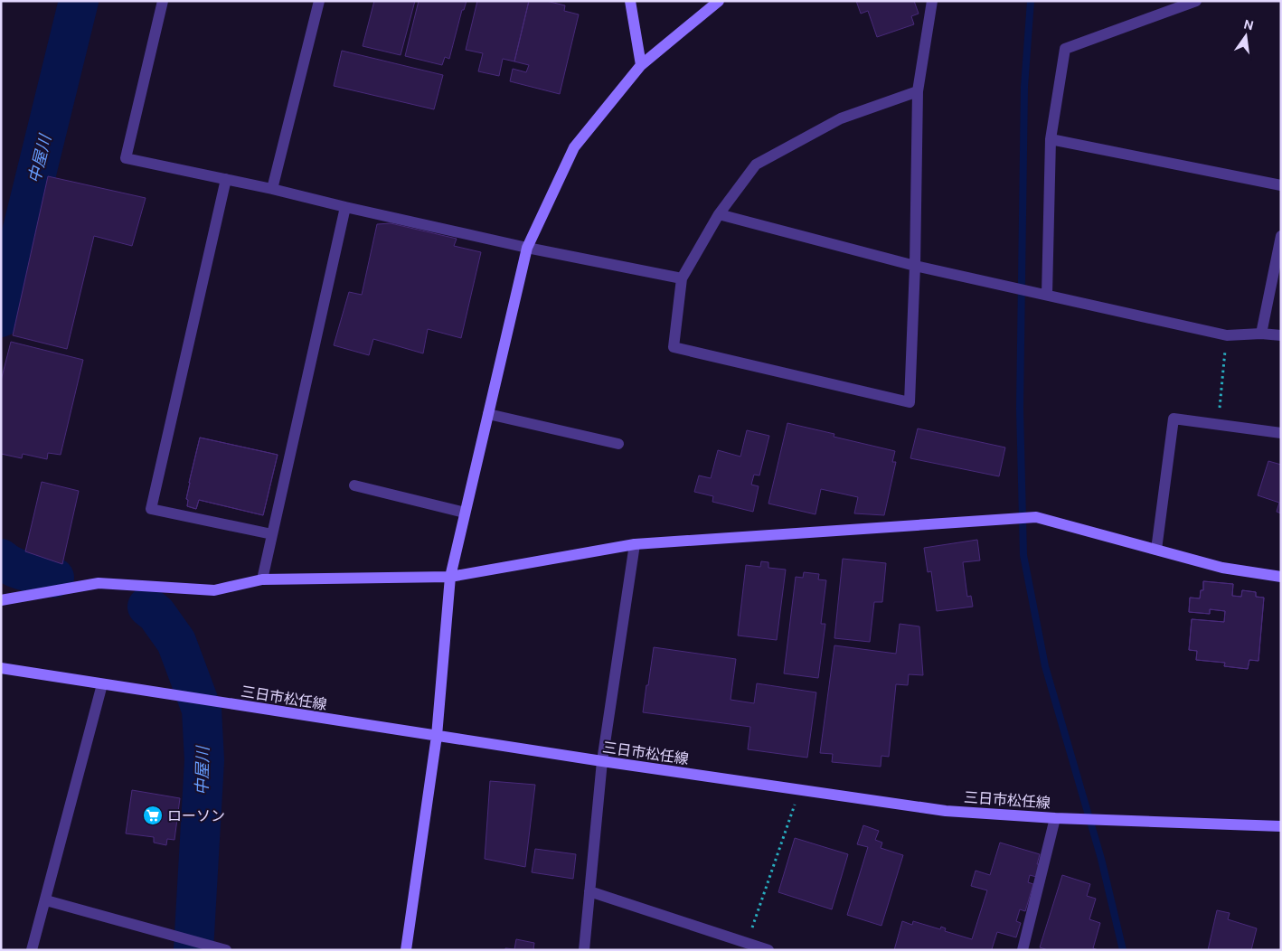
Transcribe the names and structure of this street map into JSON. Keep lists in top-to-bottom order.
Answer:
{
  "streets": {
    "street": ["三日市松任線"]
  },
  "water": ["中屋川"],
  "places": {
    "supermarket": ["ローソン"]
  },
  "north": "top"
}
